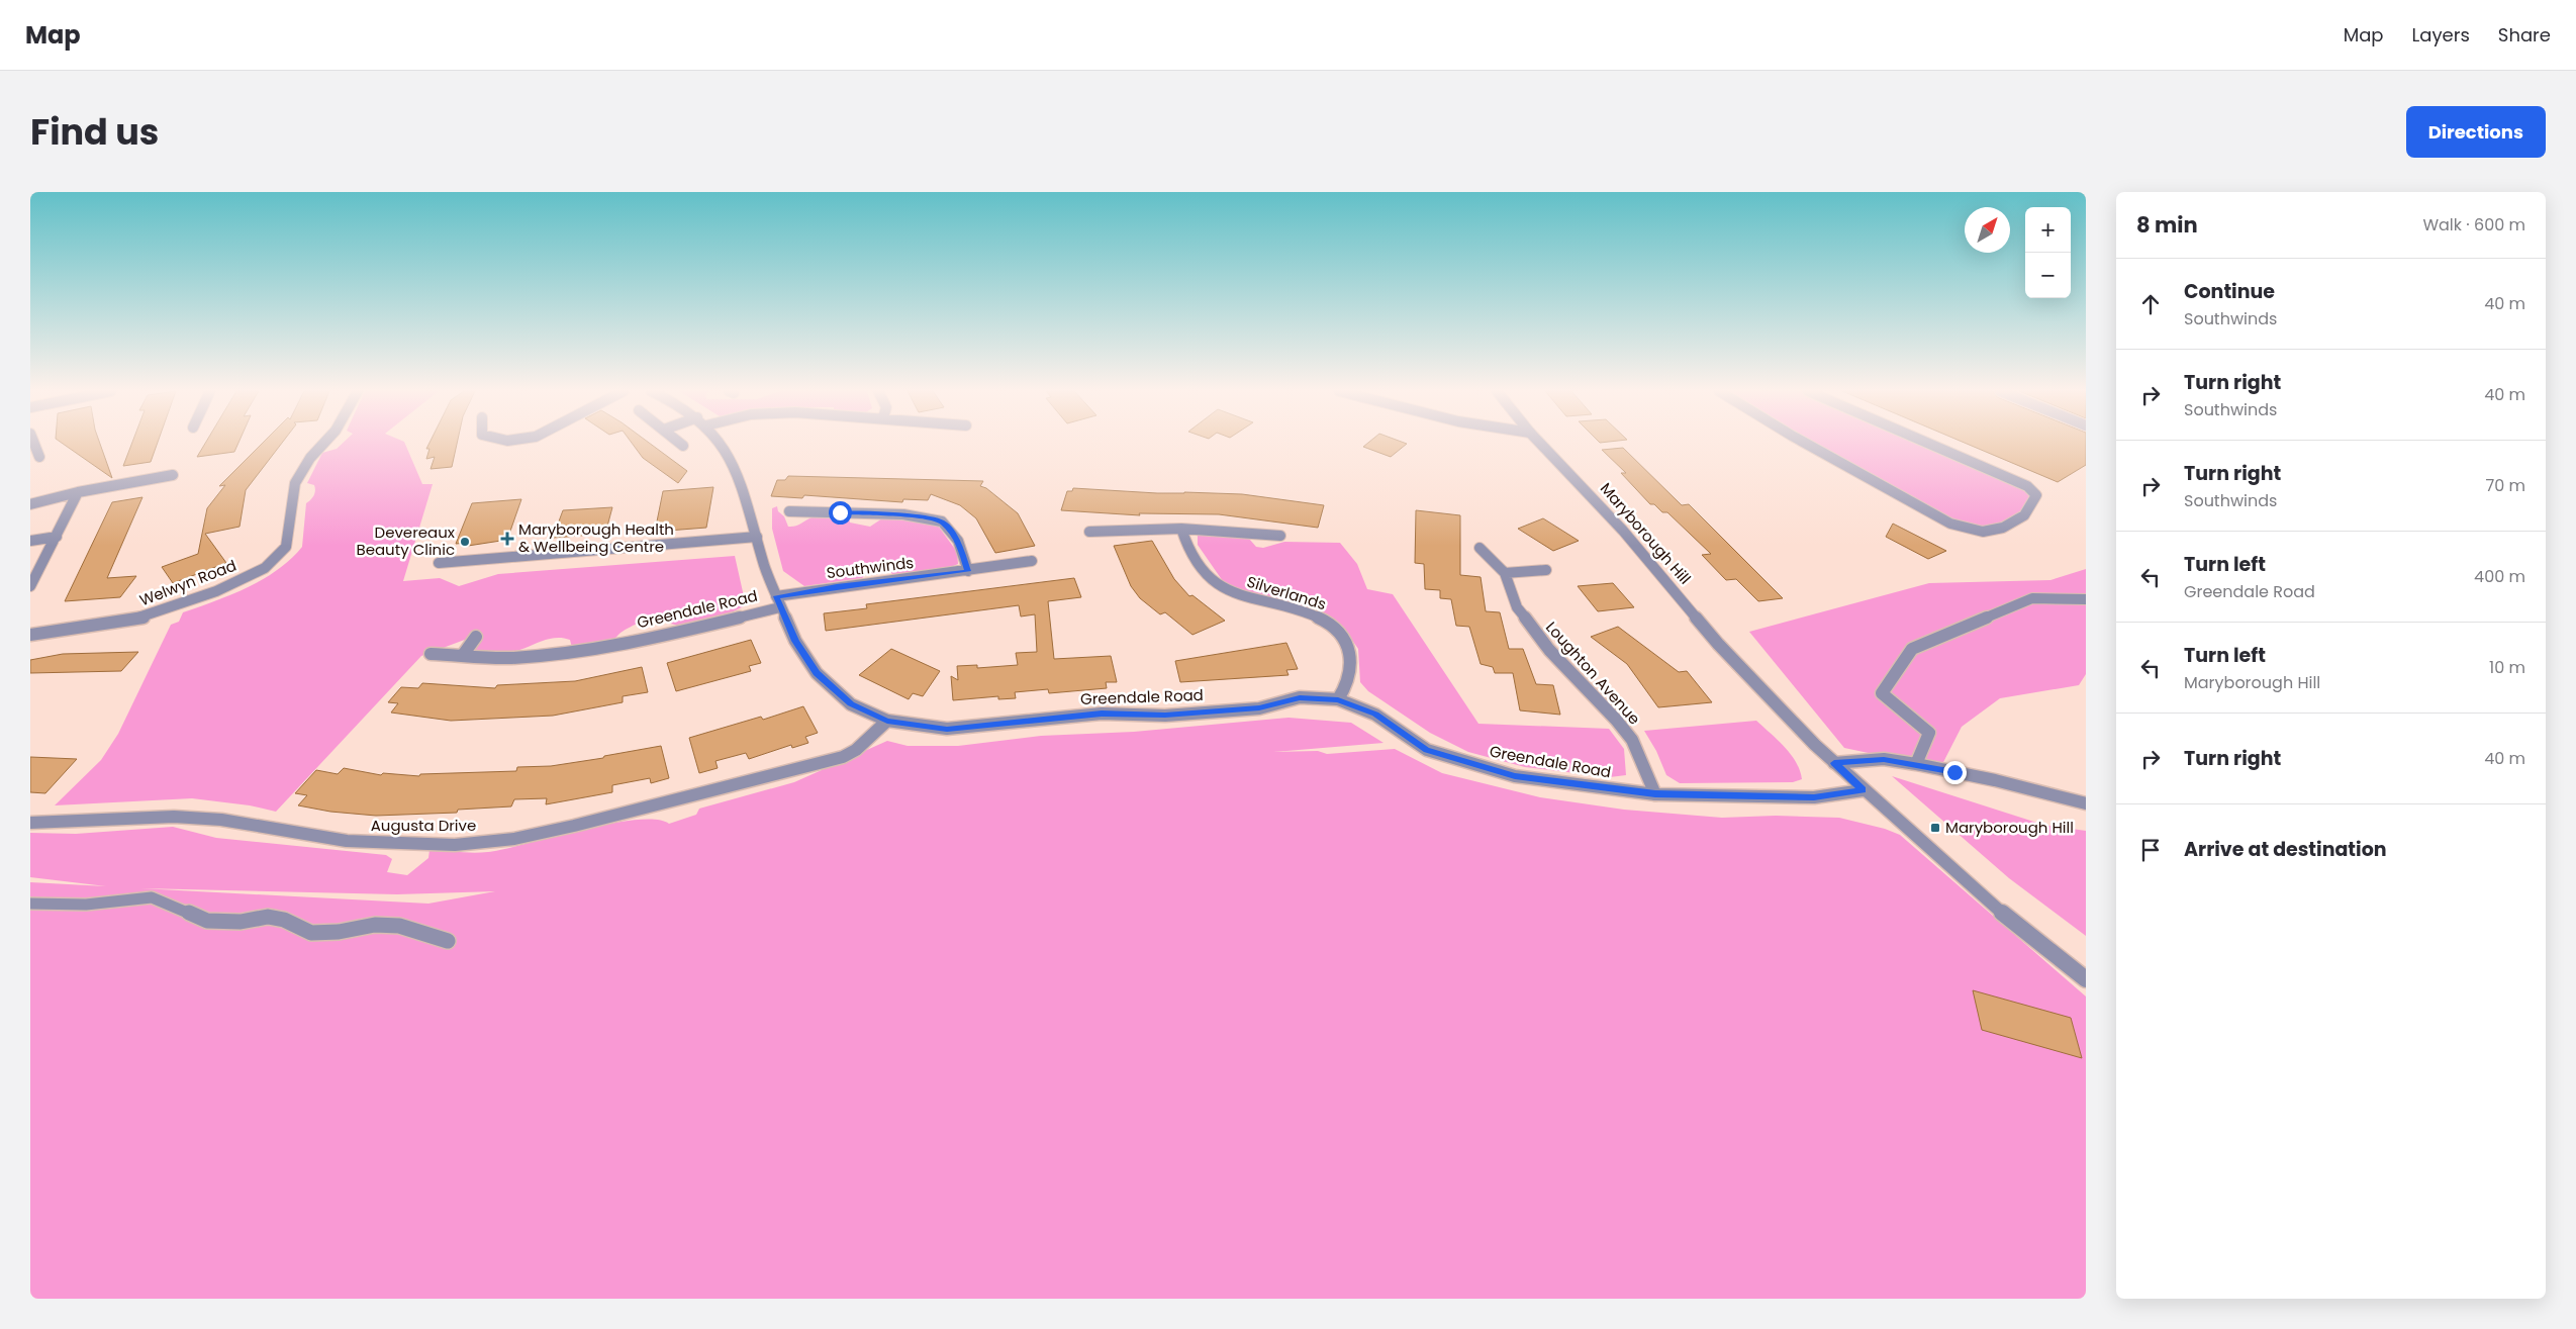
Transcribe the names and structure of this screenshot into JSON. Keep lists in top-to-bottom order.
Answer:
{
  "streets": {
    "street": [
      "Maryborough Hill",
      "Southwinds",
      "Welwyn Road",
      "Silverlands",
      "Greendale Road",
      "Loughton Avenue",
      "Augusta Drive"
    ]
  },
  "crossings": [
    ["Maryborough Hill", "Greendale Road"],
    ["Southwinds", "Greendale Road"],
    ["Silverlands", "Greendale Road"],
    ["Greendale Road", "Loughton Avenue"],
    ["Greendale Road", "Augusta Drive"]
  ],
  "places": {
    "health": ["Maryborough Health & Wellbeing Centre"],
    "other": ["Devereaux Beauty Clinic"],
    "transit": ["Maryborough Hill"]
  },
  "north": "top right",
  "page": {
    "header": "Map",
    "nav": ["Map", "Layers", "Share"],
    "title": "Find us",
    "buttons": "Directions",
    "heading": ["8 min", "Walk · 600 m"],
    "map_buttons": ["+", "−"],
    "list": [
      ["Continue", "Southwinds", "40 m"],
      ["Turn right", "Southwinds", "40 m"],
      ["Turn right", "Southwinds", "70 m"],
      ["Turn left", "Greendale Road", "400 m"],
      ["Turn left", "Maryborough Hill", "10 m"],
      ["Turn right", "40 m"],
      "Arrive at destination"
    ]
  }
}
